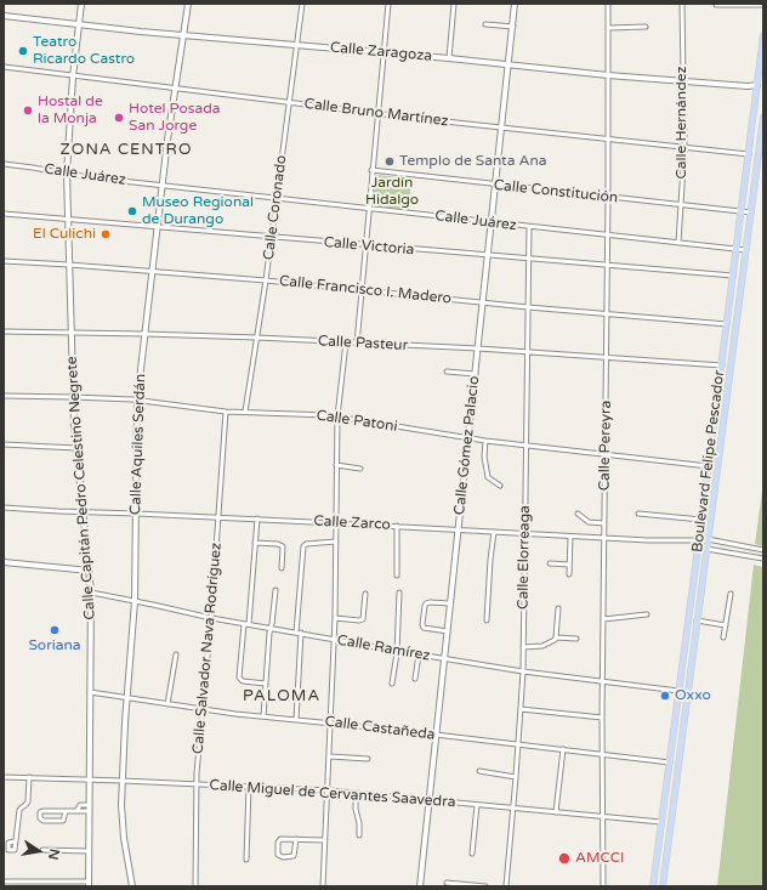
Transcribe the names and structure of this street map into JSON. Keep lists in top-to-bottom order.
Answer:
{
  "streets": {
    "main road": ["Boulevard Felipe Pescador"],
    "street": [
      "Calle Zaragoza",
      "Calle Bruno Martínez",
      "Calle Hernández",
      "Calle Juárez",
      "Calle Constitución",
      "Calle Coronado",
      "Calle Victoria",
      "Calle Francisco I. Madero",
      "Calle Pasteur",
      "Calle Patoni",
      "Calle Aquiles Serdán",
      "Calle Gómez Palacio",
      "Calle Pereyra",
      "Calle Capitán Pedro Celestino Negrete",
      "Calle Zarco",
      "Calle Elorreaga",
      "Calle Salvador Nava Rodríguez",
      "Calle Ramírez",
      "Calle Castañeda",
      "Calle Miguel de Cervantes Saavedra"
    ]
  },
  "crossings": [
    ["Calle Zaragoza", "Calle Hernández"],
    ["Calle Zaragoza", "Calle Coronado"],
    ["Calle Zaragoza", "Calle Aquiles Serdán"],
    ["Calle Zaragoza", "Calle Gómez Palacio"],
    ["Calle Zaragoza", "Calle Pereyra"],
    ["Calle Zaragoza", "Boulevard Felipe Pescador"],
    ["Calle Zaragoza", "Calle Capitán Pedro Celestino Negrete"],
    ["Calle Bruno Martínez", "Calle Hernández"],
    ["Calle Bruno Martínez", "Calle Coronado"],
    ["Calle Bruno Martínez", "Calle Aquiles Serdán"],
    ["Calle Bruno Martínez", "Calle Gómez Palacio"],
    ["Calle Bruno Martínez", "Calle Pereyra"],
    ["Calle Bruno Martínez", "Boulevard Felipe Pescador"],
    ["Calle Bruno Martínez", "Calle Capitán Pedro Celestino Negrete"],
    ["Calle Hernández", "Calle Juárez"],
    ["Calle Hernández", "Calle Constitución"],
    ["Calle Juárez", "Calle Coronado"],
    ["Calle Juárez", "Calle Aquiles Serdán"],
    ["Calle Juárez", "Calle Gómez Palacio"],
    ["Calle Juárez", "Calle Pereyra"],
    ["Calle Juárez", "Boulevard Felipe Pescador"],
    ["Calle Juárez", "Calle Capitán Pedro Celestino Negrete"],
    ["Calle Juárez", "Calle Elorreaga"],
    ["Calle Constitución", "Calle Gómez Palacio"],
    ["Calle Constitución", "Calle Pereyra"],
    ["Calle Constitución", "Boulevard Felipe Pescador"],
    ["Calle Coronado", "Calle Victoria"],
    ["Calle Coronado", "Calle Francisco I. Madero"],
    ["Calle Coronado", "Calle Pasteur"],
    ["Calle Coronado", "Calle Patoni"],
    ["Calle Victoria", "Calle Aquiles Serdán"],
    ["Calle Victoria", "Calle Gómez Palacio"],
    ["Calle Victoria", "Calle Pereyra"],
    ["Calle Victoria", "Boulevard Felipe Pescador"],
    ["Calle Victoria", "Calle Capitán Pedro Celestino Negrete"],
    ["Calle Victoria", "Calle Elorreaga"],
    ["Calle Francisco I. Madero", "Calle Aquiles Serdán"],
    ["Calle Francisco I. Madero", "Calle Gómez Palacio"],
    ["Calle Francisco I. Madero", "Calle Pereyra"],
    ["Calle Francisco I. Madero", "Boulevard Felipe Pescador"],
    ["Calle Francisco I. Madero", "Calle Capitán Pedro Celestino Negrete"],
    ["Calle Francisco I. Madero", "Calle Elorreaga"],
    ["Calle Pasteur", "Calle Aquiles Serdán"],
    ["Calle Pasteur", "Calle Gómez Palacio"],
    ["Calle Pasteur", "Calle Pereyra"],
    ["Calle Pasteur", "Boulevard Felipe Pescador"],
    ["Calle Pasteur", "Calle Capitán Pedro Celestino Negrete"],
    ["Calle Pasteur", "Calle Elorreaga"],
    ["Calle Patoni", "Calle Aquiles Serdán"],
    ["Calle Patoni", "Calle Gómez Palacio"],
    ["Calle Patoni", "Calle Pereyra"],
    ["Calle Patoni", "Boulevard Felipe Pescador"],
    ["Calle Patoni", "Calle Capitán Pedro Celestino Negrete"],
    ["Calle Patoni", "Calle Elorreaga"],
    ["Calle Patoni", "Calle Salvador Nava Rodríguez"],
    ["Calle Aquiles Serdán", "Calle Zarco"],
    ["Calle Aquiles Serdán", "Calle Ramírez"],
    ["Calle Aquiles Serdán", "Calle Castañeda"],
    ["Calle Aquiles Serdán", "Calle Miguel de Cervantes Saavedra"],
    ["Calle Gómez Palacio", "Calle Zarco"],
    ["Calle Gómez Palacio", "Calle Ramírez"],
    ["Calle Gómez Palacio", "Calle Castañeda"],
    ["Calle Gómez Palacio", "Calle Miguel de Cervantes Saavedra"],
    ["Calle Pereyra", "Calle Zarco"],
    ["Calle Pereyra", "Calle Ramírez"],
    ["Calle Pereyra", "Calle Castañeda"],
    ["Calle Pereyra", "Calle Miguel de Cervantes Saavedra"],
    ["Boulevard Felipe Pescador", "Calle Zarco"],
    ["Boulevard Felipe Pescador", "Calle Ramírez"],
    ["Boulevard Felipe Pescador", "Calle Castañeda"],
    ["Boulevard Felipe Pescador", "Calle Miguel de Cervantes Saavedra"],
    ["Calle Capitán Pedro Celestino Negrete", "Calle Zarco"],
    ["Calle Capitán Pedro Celestino Negrete", "Calle Ramírez"],
    ["Calle Capitán Pedro Celestino Negrete", "Calle Castañeda"],
    ["Calle Capitán Pedro Celestino Negrete", "Calle Miguel de Cervantes Saavedra"],
    ["Calle Zarco", "Calle Elorreaga"],
    ["Calle Zarco", "Calle Salvador Nava Rodríguez"],
    ["Calle Elorreaga", "Calle Ramírez"],
    ["Calle Elorreaga", "Calle Castañeda"],
    ["Calle Elorreaga", "Calle Miguel de Cervantes Saavedra"],
    ["Calle Salvador Nava Rodríguez", "Calle Ramírez"],
    ["Calle Salvador Nava Rodríguez", "Calle Castañeda"],
    ["Calle Salvador Nava Rodríguez", "Calle Miguel de Cervantes Saavedra"]
  ],
  "districts": ["ZONA CENTRO", "PALOMA"],
  "parks": ["Jardín Hidalgo"],
  "places": [
    "Teatro Ricardo Castro",
    "Hostal de la Monja",
    "Hotel Posada San Jorge",
    "Templo de Santa Ana",
    "Museo Regional de Durango",
    "El Culichi",
    "Soriana",
    "Oxxo",
    "AMCCI"
  ],
  "north": "right"
}
